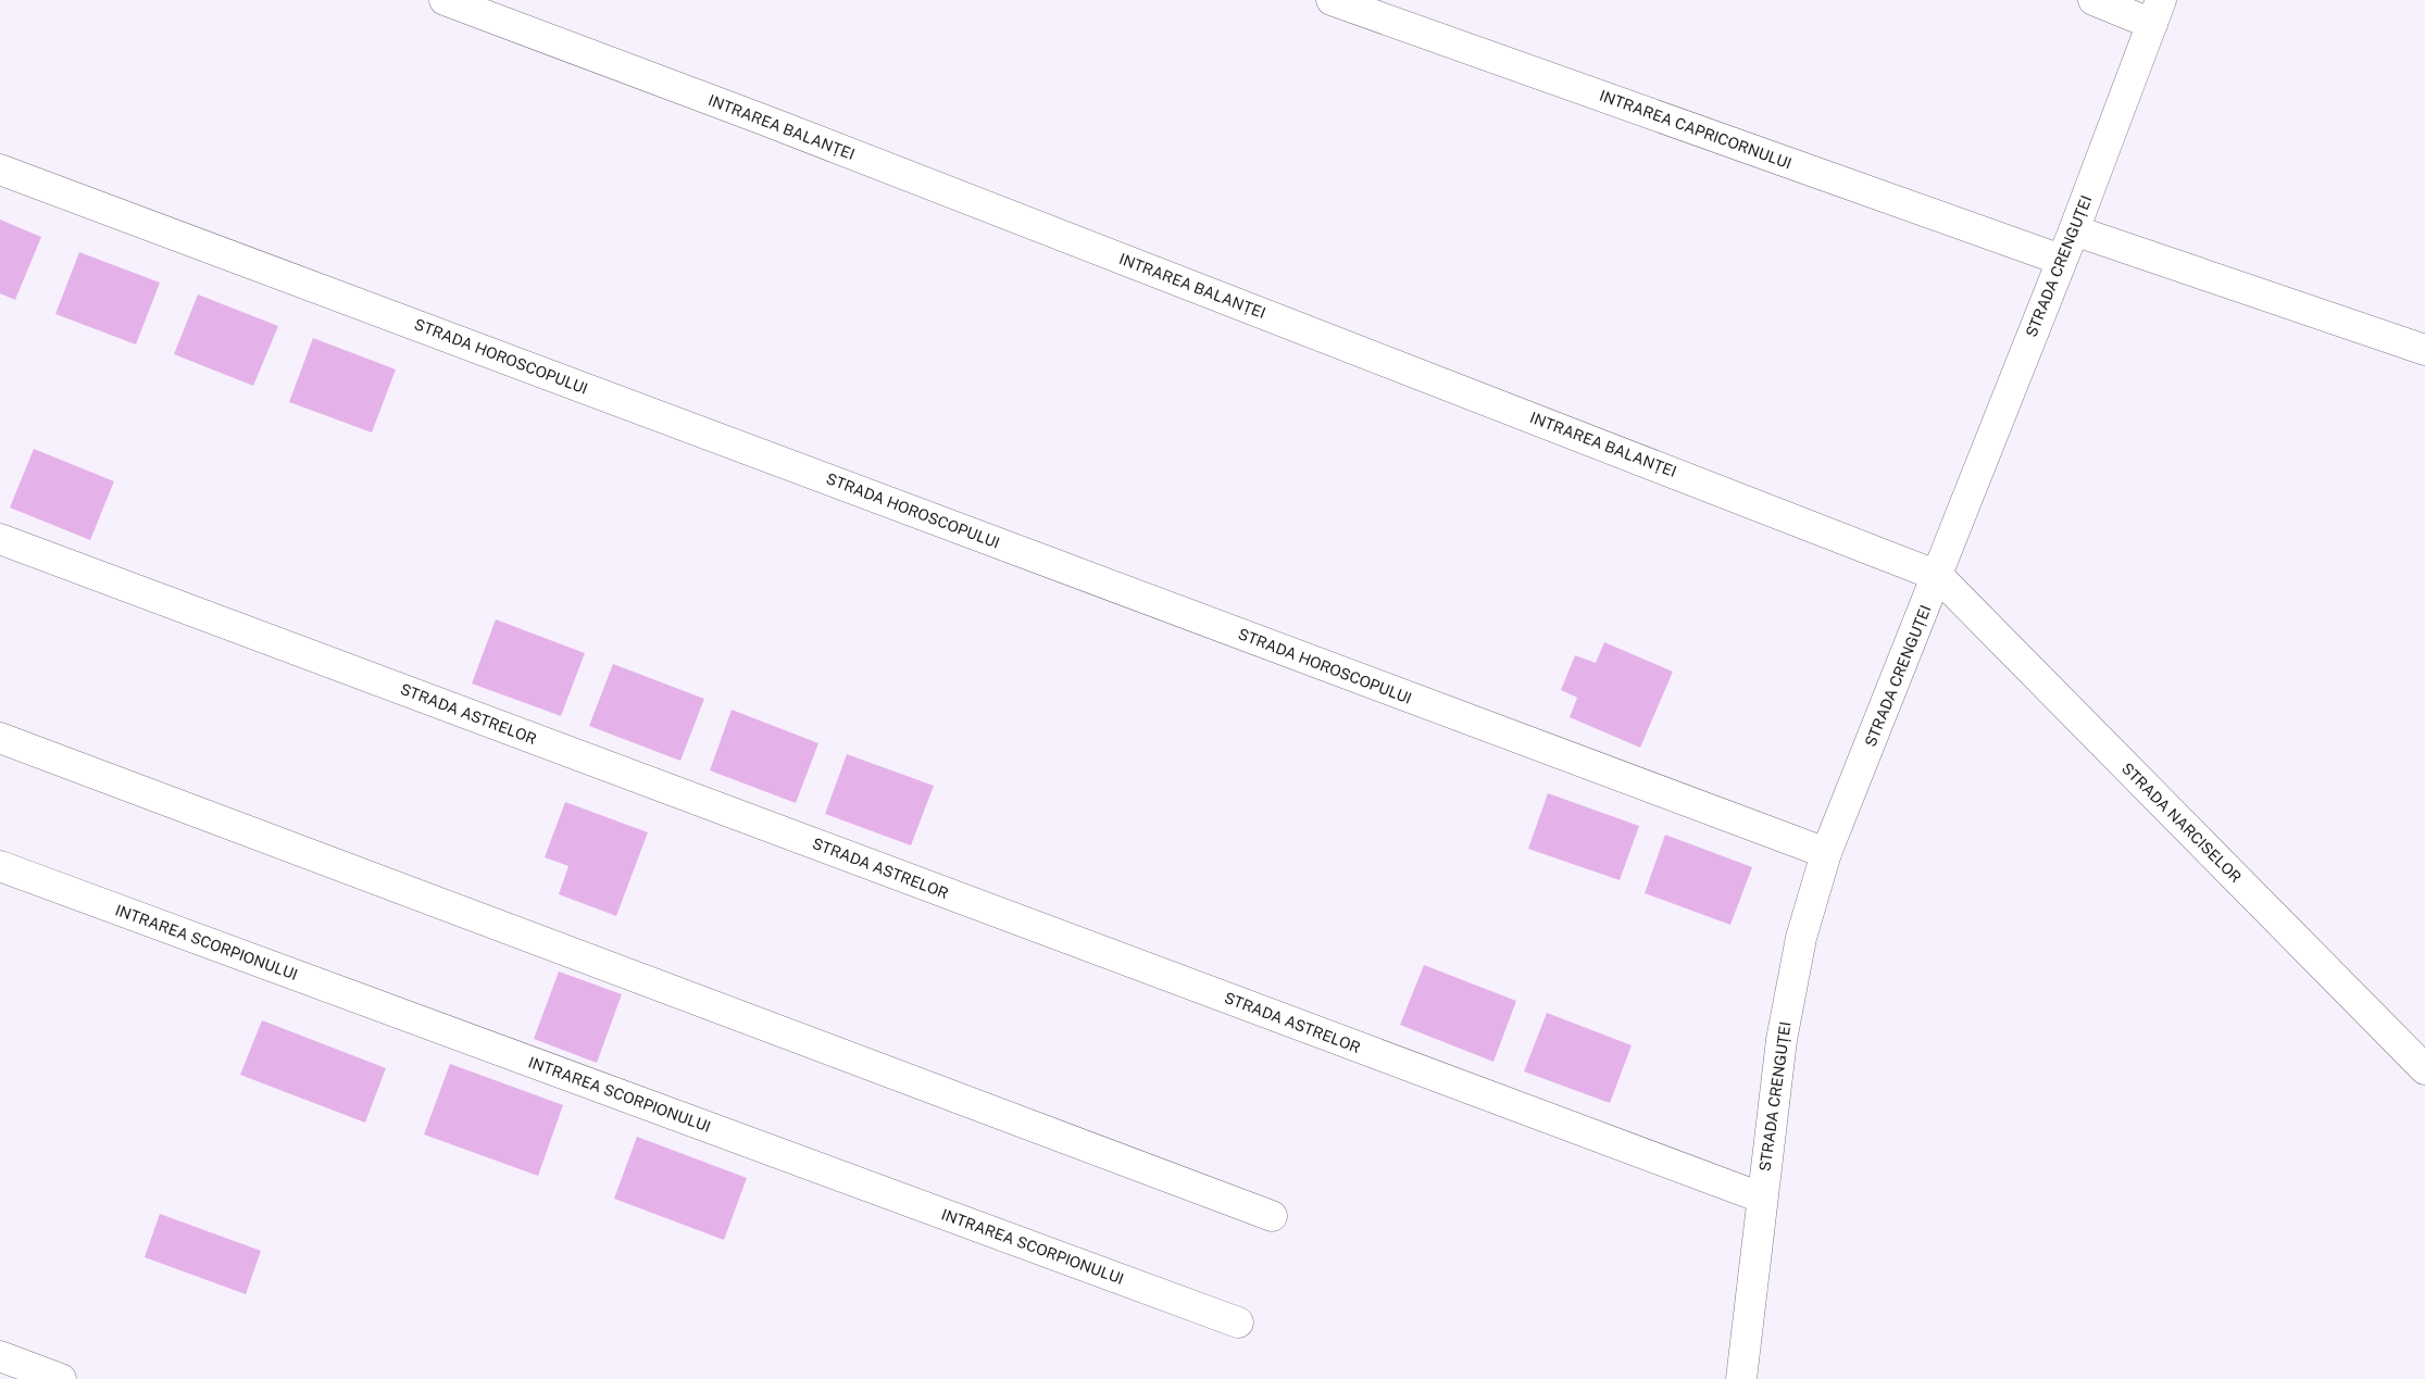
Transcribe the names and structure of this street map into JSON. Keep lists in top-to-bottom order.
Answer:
{
  "streets": {
    "street": [
      "INTRAREA BALANȚEI",
      "INTRAREA CAPRICORNULUI",
      "STRADA CRENGUȚEI",
      "STRADA HOROSCOPULUI",
      "STRADA ASTRELOR",
      "STRADA NARCISELOR",
      "INTRAREA SCORPIONULUI"
    ]
  },
  "crossings": [
    ["INTRAREA BALANȚEI", "STRADA CRENGUȚEI"],
    ["INTRAREA BALANȚEI", "STRADA NARCISELOR"],
    ["INTRAREA CAPRICORNULUI", "STRADA CRENGUȚEI"],
    ["STRADA CRENGUȚEI", "STRADA HOROSCOPULUI"],
    ["STRADA CRENGUȚEI", "STRADA ASTRELOR"],
    ["STRADA CRENGUȚEI", "STRADA NARCISELOR"]
  ]
}
